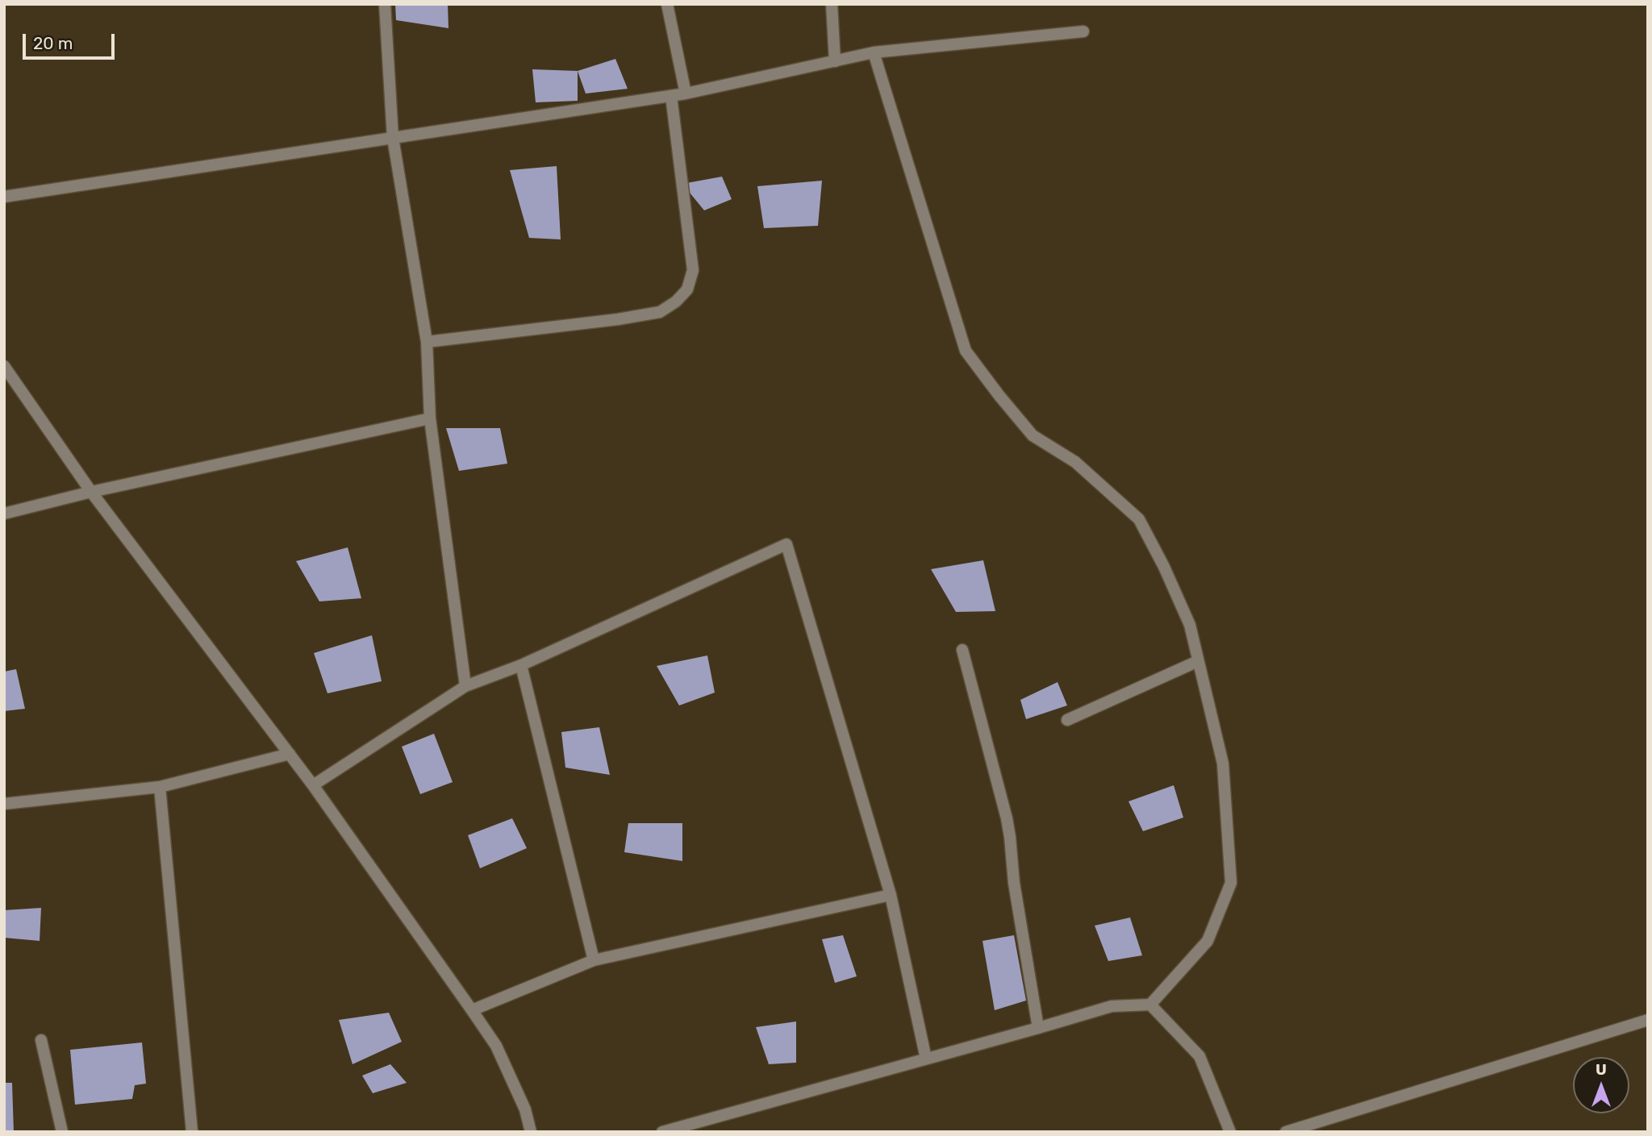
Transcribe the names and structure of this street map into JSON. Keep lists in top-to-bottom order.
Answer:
{
  "scale_bar": "20 m",
  "north": "top"
}
